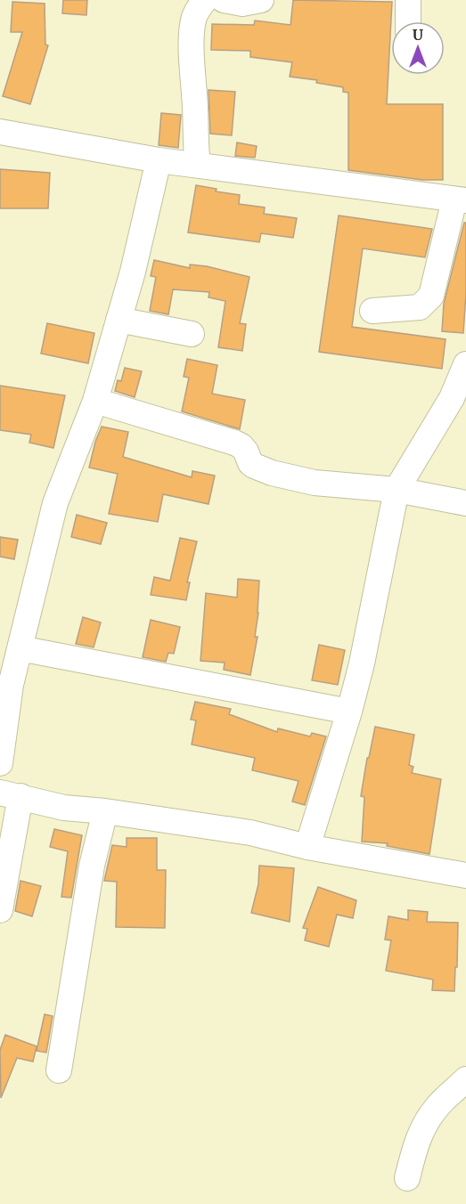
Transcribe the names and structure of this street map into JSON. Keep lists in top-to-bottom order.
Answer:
{
  "north": "top"
}
